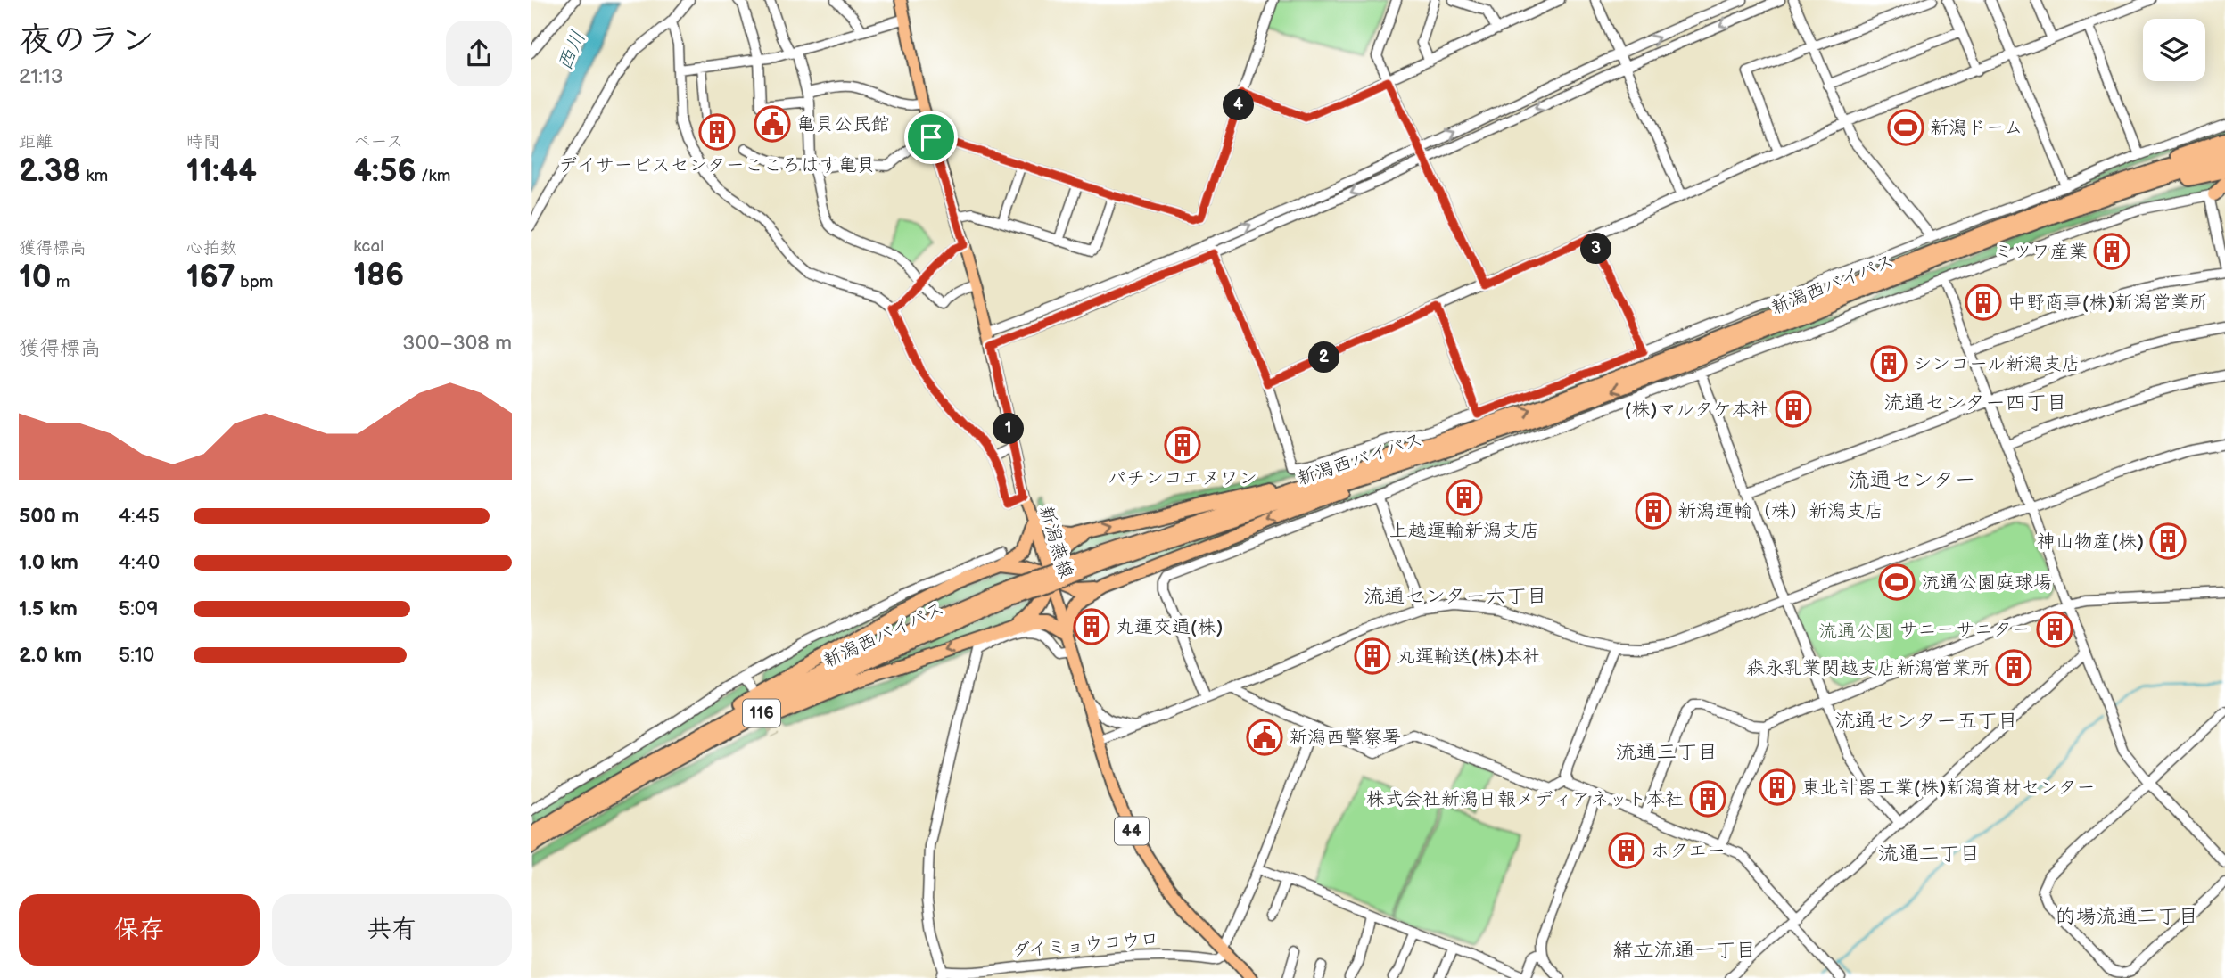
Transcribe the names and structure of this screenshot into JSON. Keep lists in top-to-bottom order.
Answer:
{
  "streets": {
    "highway": ["新潟西バイパス", "116"],
    "main road": ["新潟燕線", "44"],
    "street": ["ダイミョウコウロ"]
  },
  "crossings": [
    ["新潟燕線", "ダイミョウコウロ"]
  ],
  "districts": [
    "流通センター四丁目",
    "流通センター",
    "流通センター六丁目",
    "流通センター五丁目",
    "流通三丁目",
    "流通二丁目",
    "的場流通二丁目",
    "緒立流通一丁目"
  ],
  "water": ["西川"],
  "parks": ["流通公園"],
  "places": {
    "public building": ["亀貝公民館", "新潟西警察署"],
    "sports": ["新潟ドーム", "流通公園庭球場"],
    "building": [
      "デイサービスセンターこころはす亀貝",
      "ミツワ産業",
      "中野商事(株)新潟営業所",
      "シンコール新潟支店",
      "(株)マルタケ本社",
      "パチンコエヌワン",
      "上越運輸新潟支店",
      "新潟運輸（株）新潟支店",
      "神山物産(株)",
      "丸運交通(株)",
      "サニーサニター",
      "丸運輸送(株)本社",
      "森永乳業関越支店新潟営業所",
      "東北計器工業(株)新潟資材センター",
      "株式会社新潟日報メディアネット本社",
      "ホクエー"
    ]
  },
  "page": {
    "heading": ["夜のラン", "21:13"],
    "pins": [
      "4",
      "3",
      "2",
      "1"
    ],
    "stats": [
      ["距離", "2.38 km"],
      ["時間", "11:44"],
      ["ペース", "4:56 /km"],
      ["獲得標高", "10 m"],
      ["心拍数", "167 bpm"],
      ["kcal", "186"]
    ],
    "chart": ["獲得標高", "300–308 m"],
    "list": [
      {
        "name": "500 m",
        "note": "4:45"
      },
      {
        "name": "1.0 km",
        "note": "4:40"
      },
      {
        "name": "1.5 km",
        "note": "5:09"
      },
      {
        "name": "2.0 km",
        "note": "5:10"
      }
    ],
    "buttons": ["保存", "共有"]
  }
}
